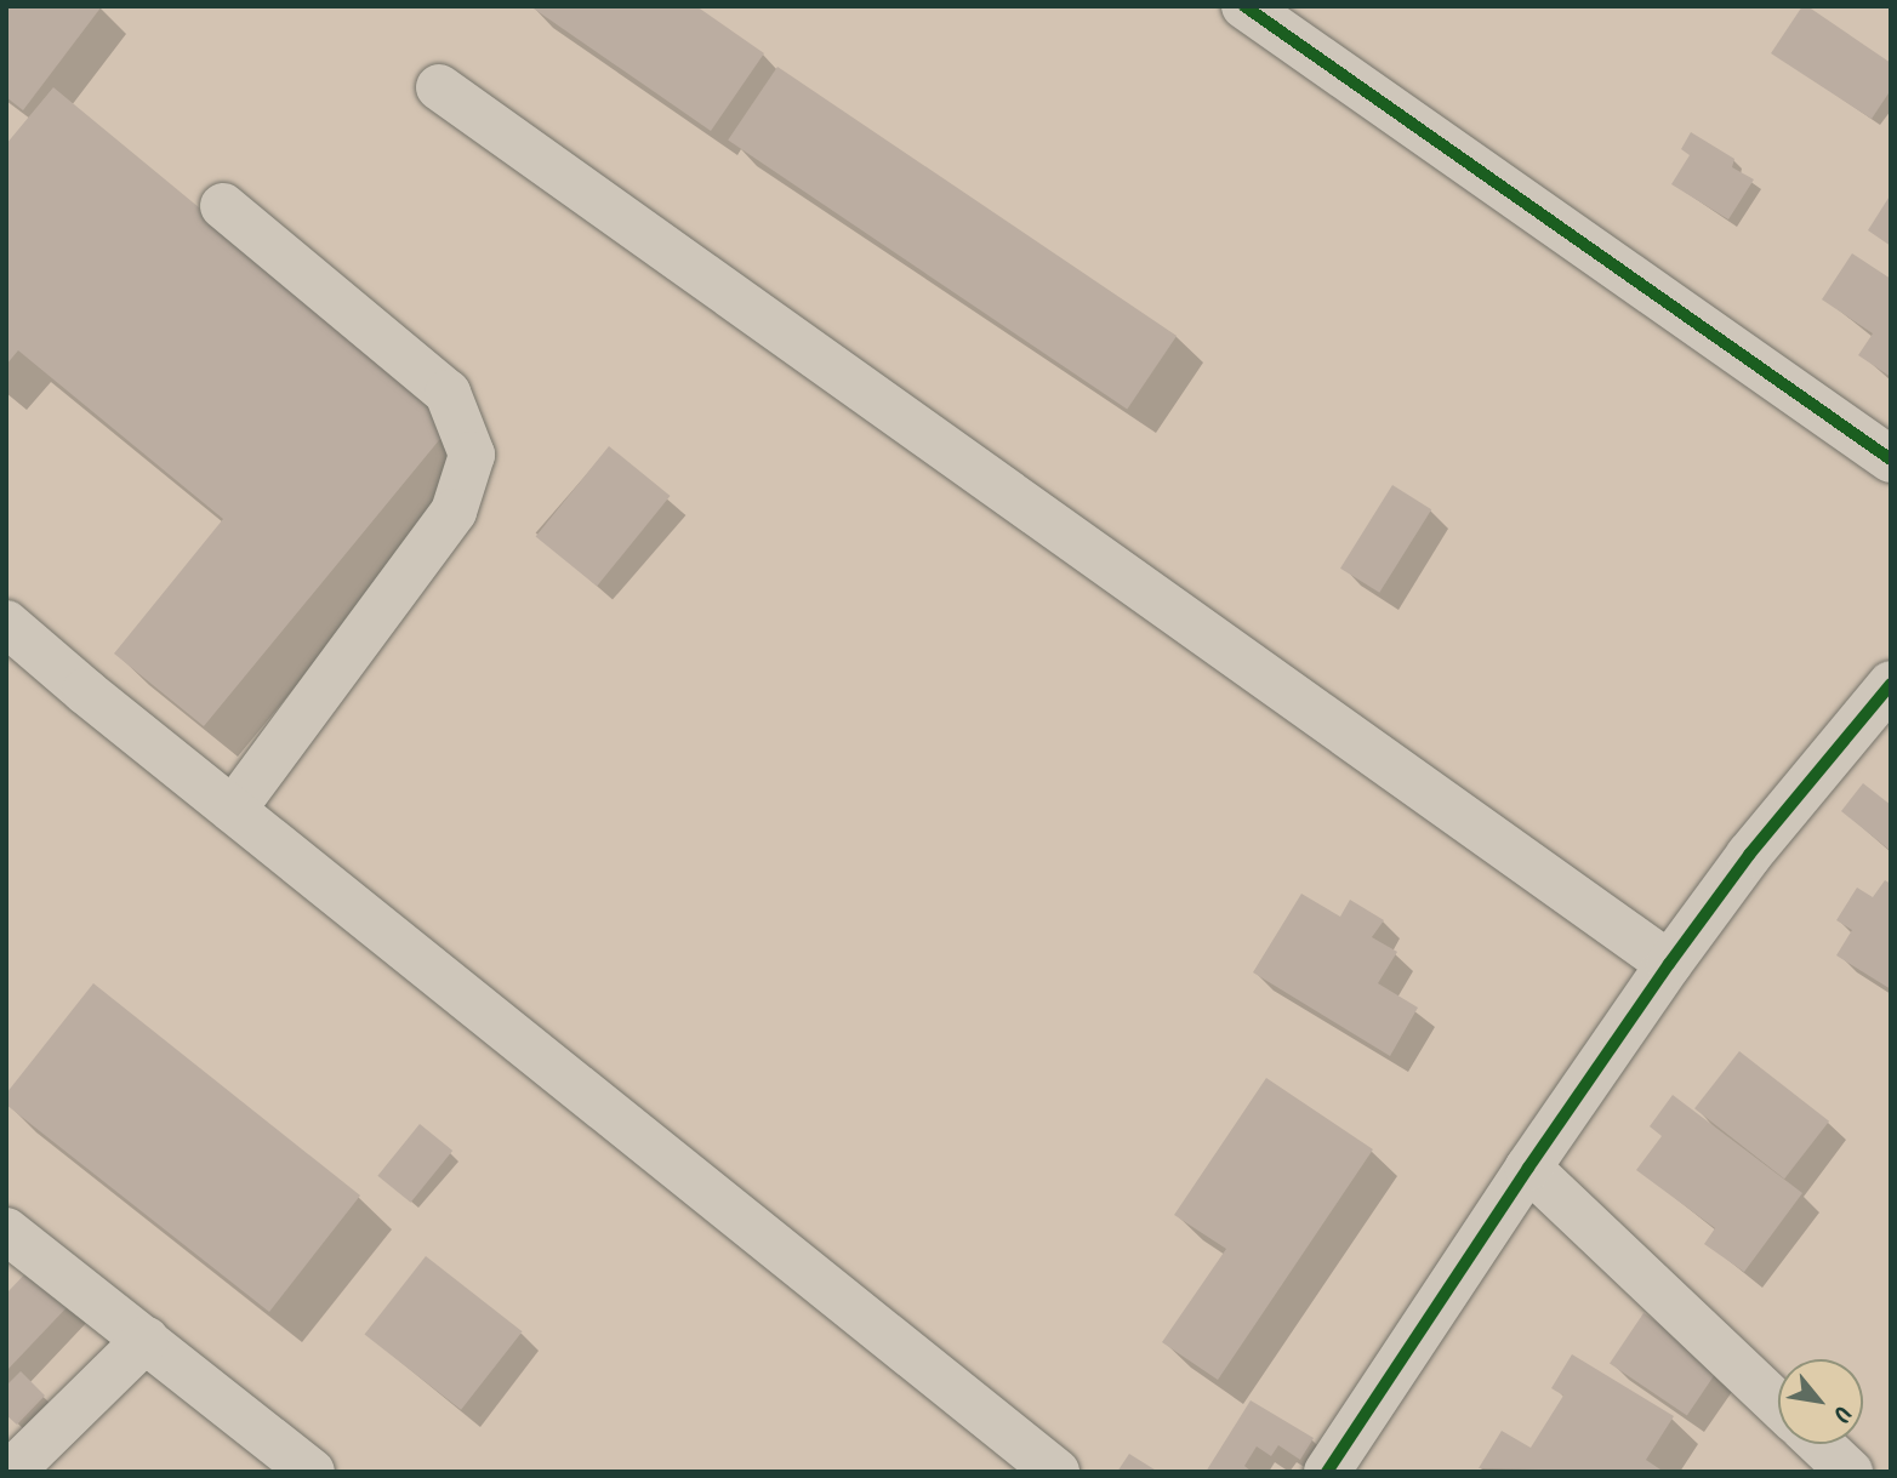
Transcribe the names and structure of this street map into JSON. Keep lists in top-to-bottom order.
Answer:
{
  "north": "bottom right"
}
